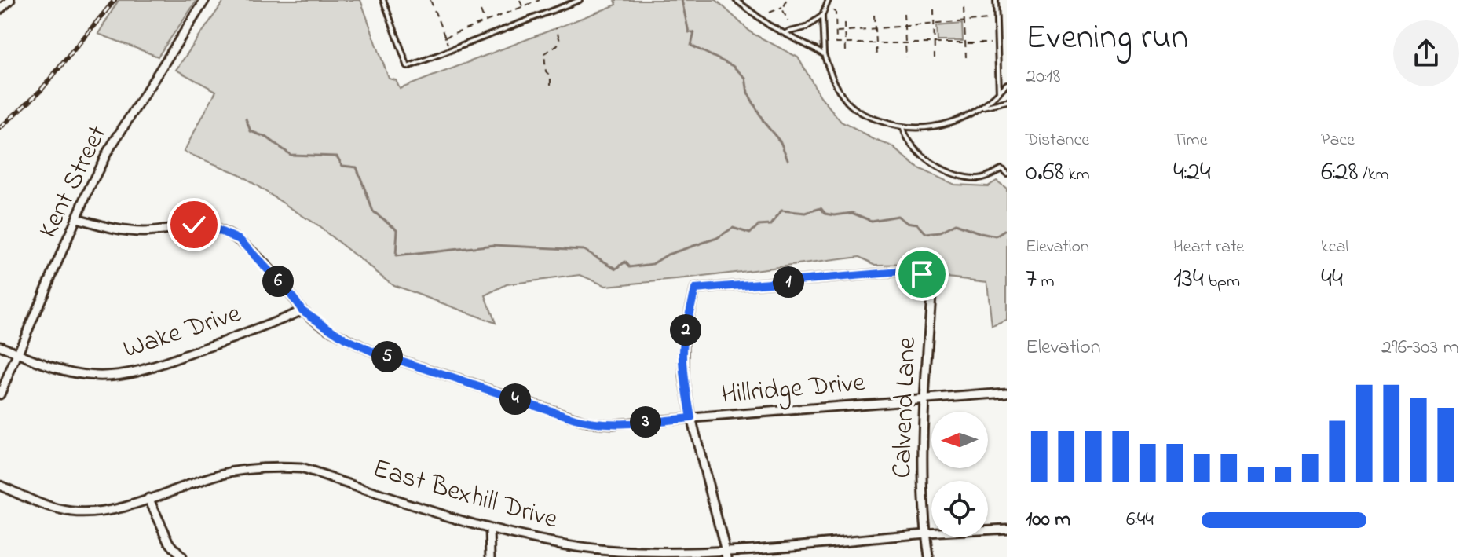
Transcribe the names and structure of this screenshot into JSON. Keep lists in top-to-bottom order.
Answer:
{
  "streets": {
    "street": [
      "Kent Street",
      "Wake Drive",
      "Hillridge Drive",
      "Calvend Lane",
      "East Bexhill Drive"
    ]
  },
  "crossings": [
    ["Kent Street", "Wake Drive"],
    ["Kent Street", "Hillridge Drive"],
    ["Wake Drive", "Hillridge Drive"],
    ["Hillridge Drive", "Calvend Lane"],
    ["Calvend Lane", "East Bexhill Drive"]
  ],
  "north": "left",
  "page": {
    "heading": ["Evening run", "20:18"],
    "stats": [
      ["Distance", "0.68 km"],
      ["Time", "4:24"],
      ["Pace", "6:28 /km"],
      ["Elevation", "7 m"],
      ["Heart rate", "134 bpm"],
      ["kcal", "44"]
    ],
    "pins": [
      "6",
      "1",
      "2",
      "5",
      "4",
      "3"
    ],
    "chart": ["Elevation", "296–303 m"],
    "list": [
      {
        "name": "100 m",
        "note": "6:44"
      }
    ]
  }
}
